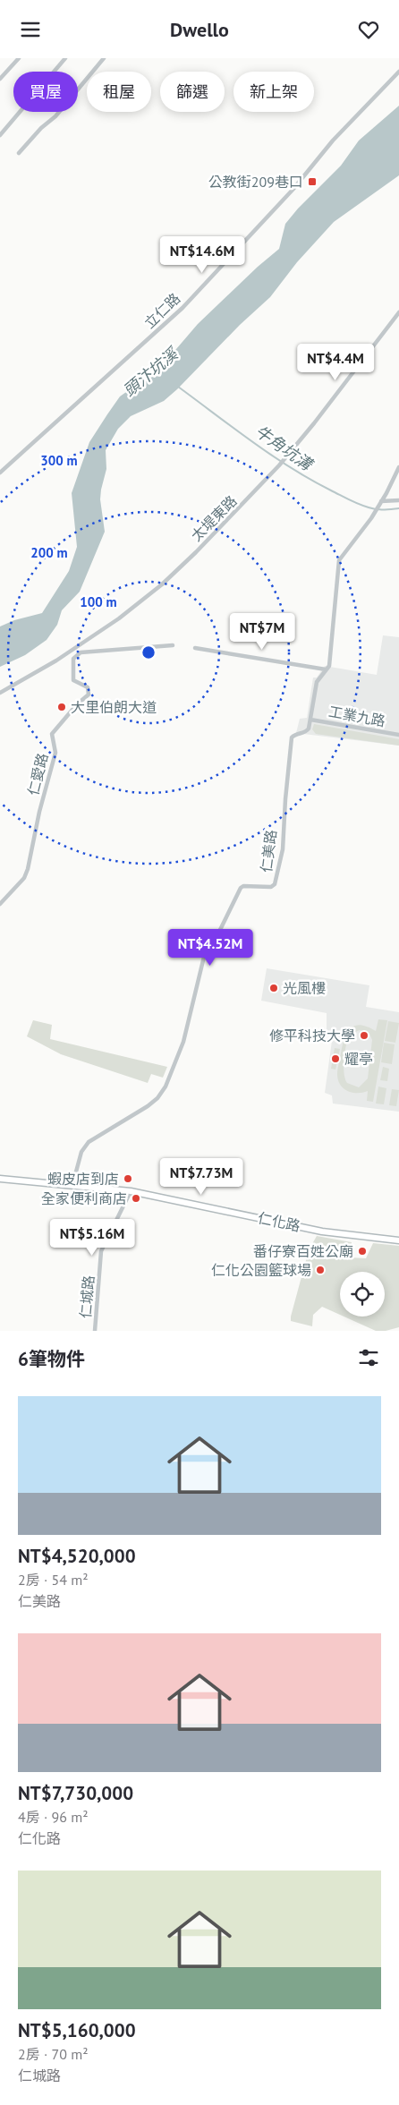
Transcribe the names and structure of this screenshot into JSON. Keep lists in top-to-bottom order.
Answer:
{
  "streets": {
    "main road": ["仁化路"],
    "street": [
      "立仁路",
      "太堤東路",
      "工業九路",
      "仁愛路",
      "仁美路",
      "仁城路"
    ]
  },
  "crossings": [
    ["工業九路", "仁美路"],
    ["仁美路", "仁化路"],
    ["仁化路", "仁城路"]
  ],
  "water": ["頭汴坑溪", "牛角坑溝"],
  "places": {
    "transit": ["公教街209巷口"],
    "other": [
      "大里伯朗大道",
      "光風樓",
      "修平科技大學",
      "耀亭",
      "蝦皮店到店",
      "全家便利商店",
      "番仔寮百姓公廟",
      "仁化公園籃球場"
    ]
  },
  "page": {
    "header": "Dwello",
    "chip": [
      "買屋",
      "租屋",
      "篩選",
      "新上架"
    ],
    "price": [
      "NT$14.6M",
      "NT$4.4M",
      "NT$7M",
      "NT$4.52M",
      "NT$7.73M",
      "NT$5.16M"
    ],
    "heading": "6筆物件",
    "list": [
      {
        "name": "NT$4,520,000",
        "note": "2房 · 54 m² · 仁美路"
      },
      {
        "name": "NT$7,730,000",
        "note": "4房 · 96 m² · 仁化路"
      },
      {
        "name": "NT$5,160,000",
        "note": "2房 · 70 m² · 仁城路"
      }
    ]
  },
  "rings": ["300 m", "200 m", "100 m"]
}
